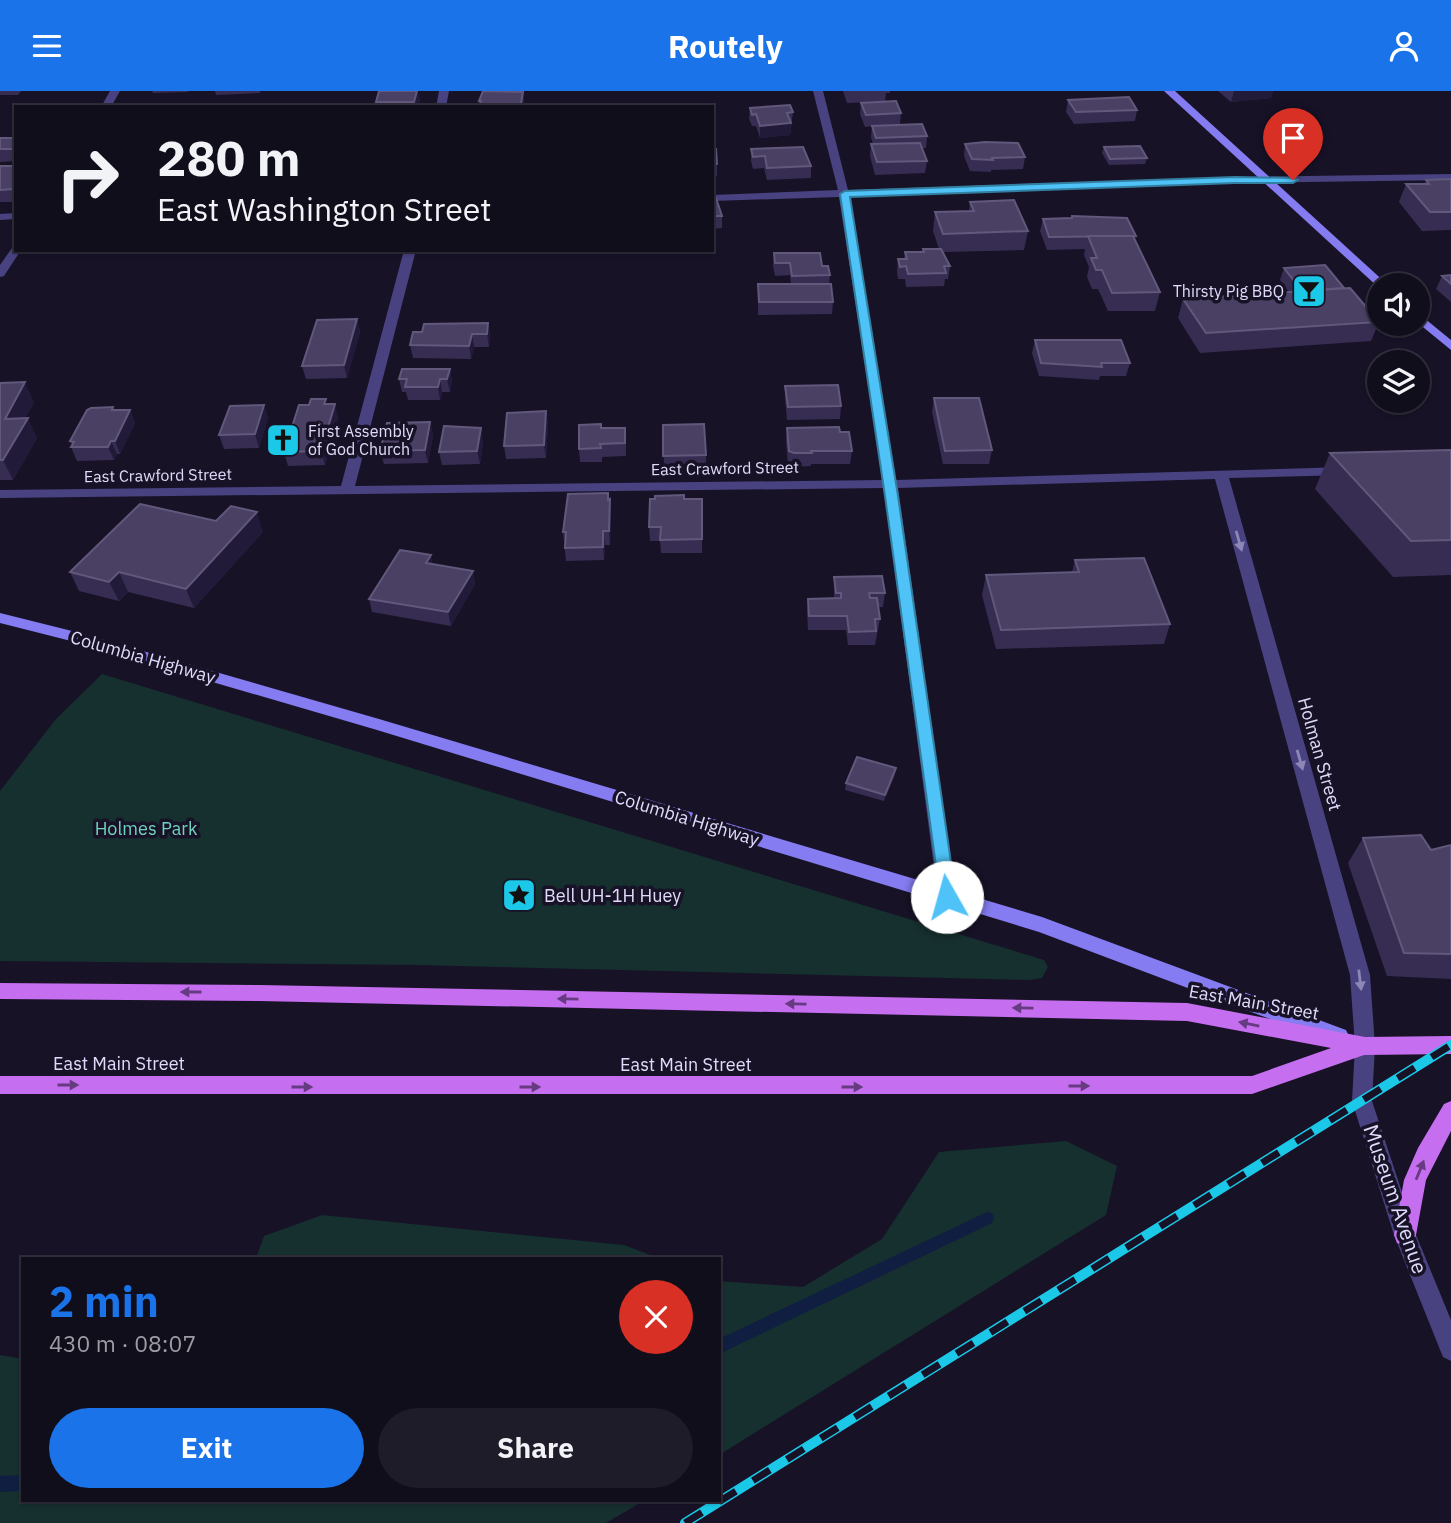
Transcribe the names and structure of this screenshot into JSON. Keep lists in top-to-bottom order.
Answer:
{
  "streets": {
    "main road": ["Columbia Highway", "East Main Street"],
    "street": ["East Crawford Street", "Holman Street", "Museum Avenue"]
  },
  "crossings": [
    ["East Crawford Street", "Holman Street"],
    ["Columbia Highway", "Holman Street"],
    ["Columbia Highway", "East Main Street"],
    ["Columbia Highway", "Museum Avenue"],
    ["Holman Street", "East Main Street"],
    ["Holman Street", "Museum Avenue"],
    ["East Main Street", "Museum Avenue"]
  ],
  "one_way": ["Holman Street"],
  "parks": ["Holmes Park"],
  "places": {
    "bar": ["Thirsty Pig BBQ"],
    "church": ["First Assembly of God Church"],
    "place": ["Bell UH-1H Huey"]
  },
  "page": {
    "header": "Routely",
    "turn": ["280 m", "East Washington Street"],
    "heading": ["2 min", "430 m · 08:07"],
    "buttons": ["Exit", "Share"]
  }
}
